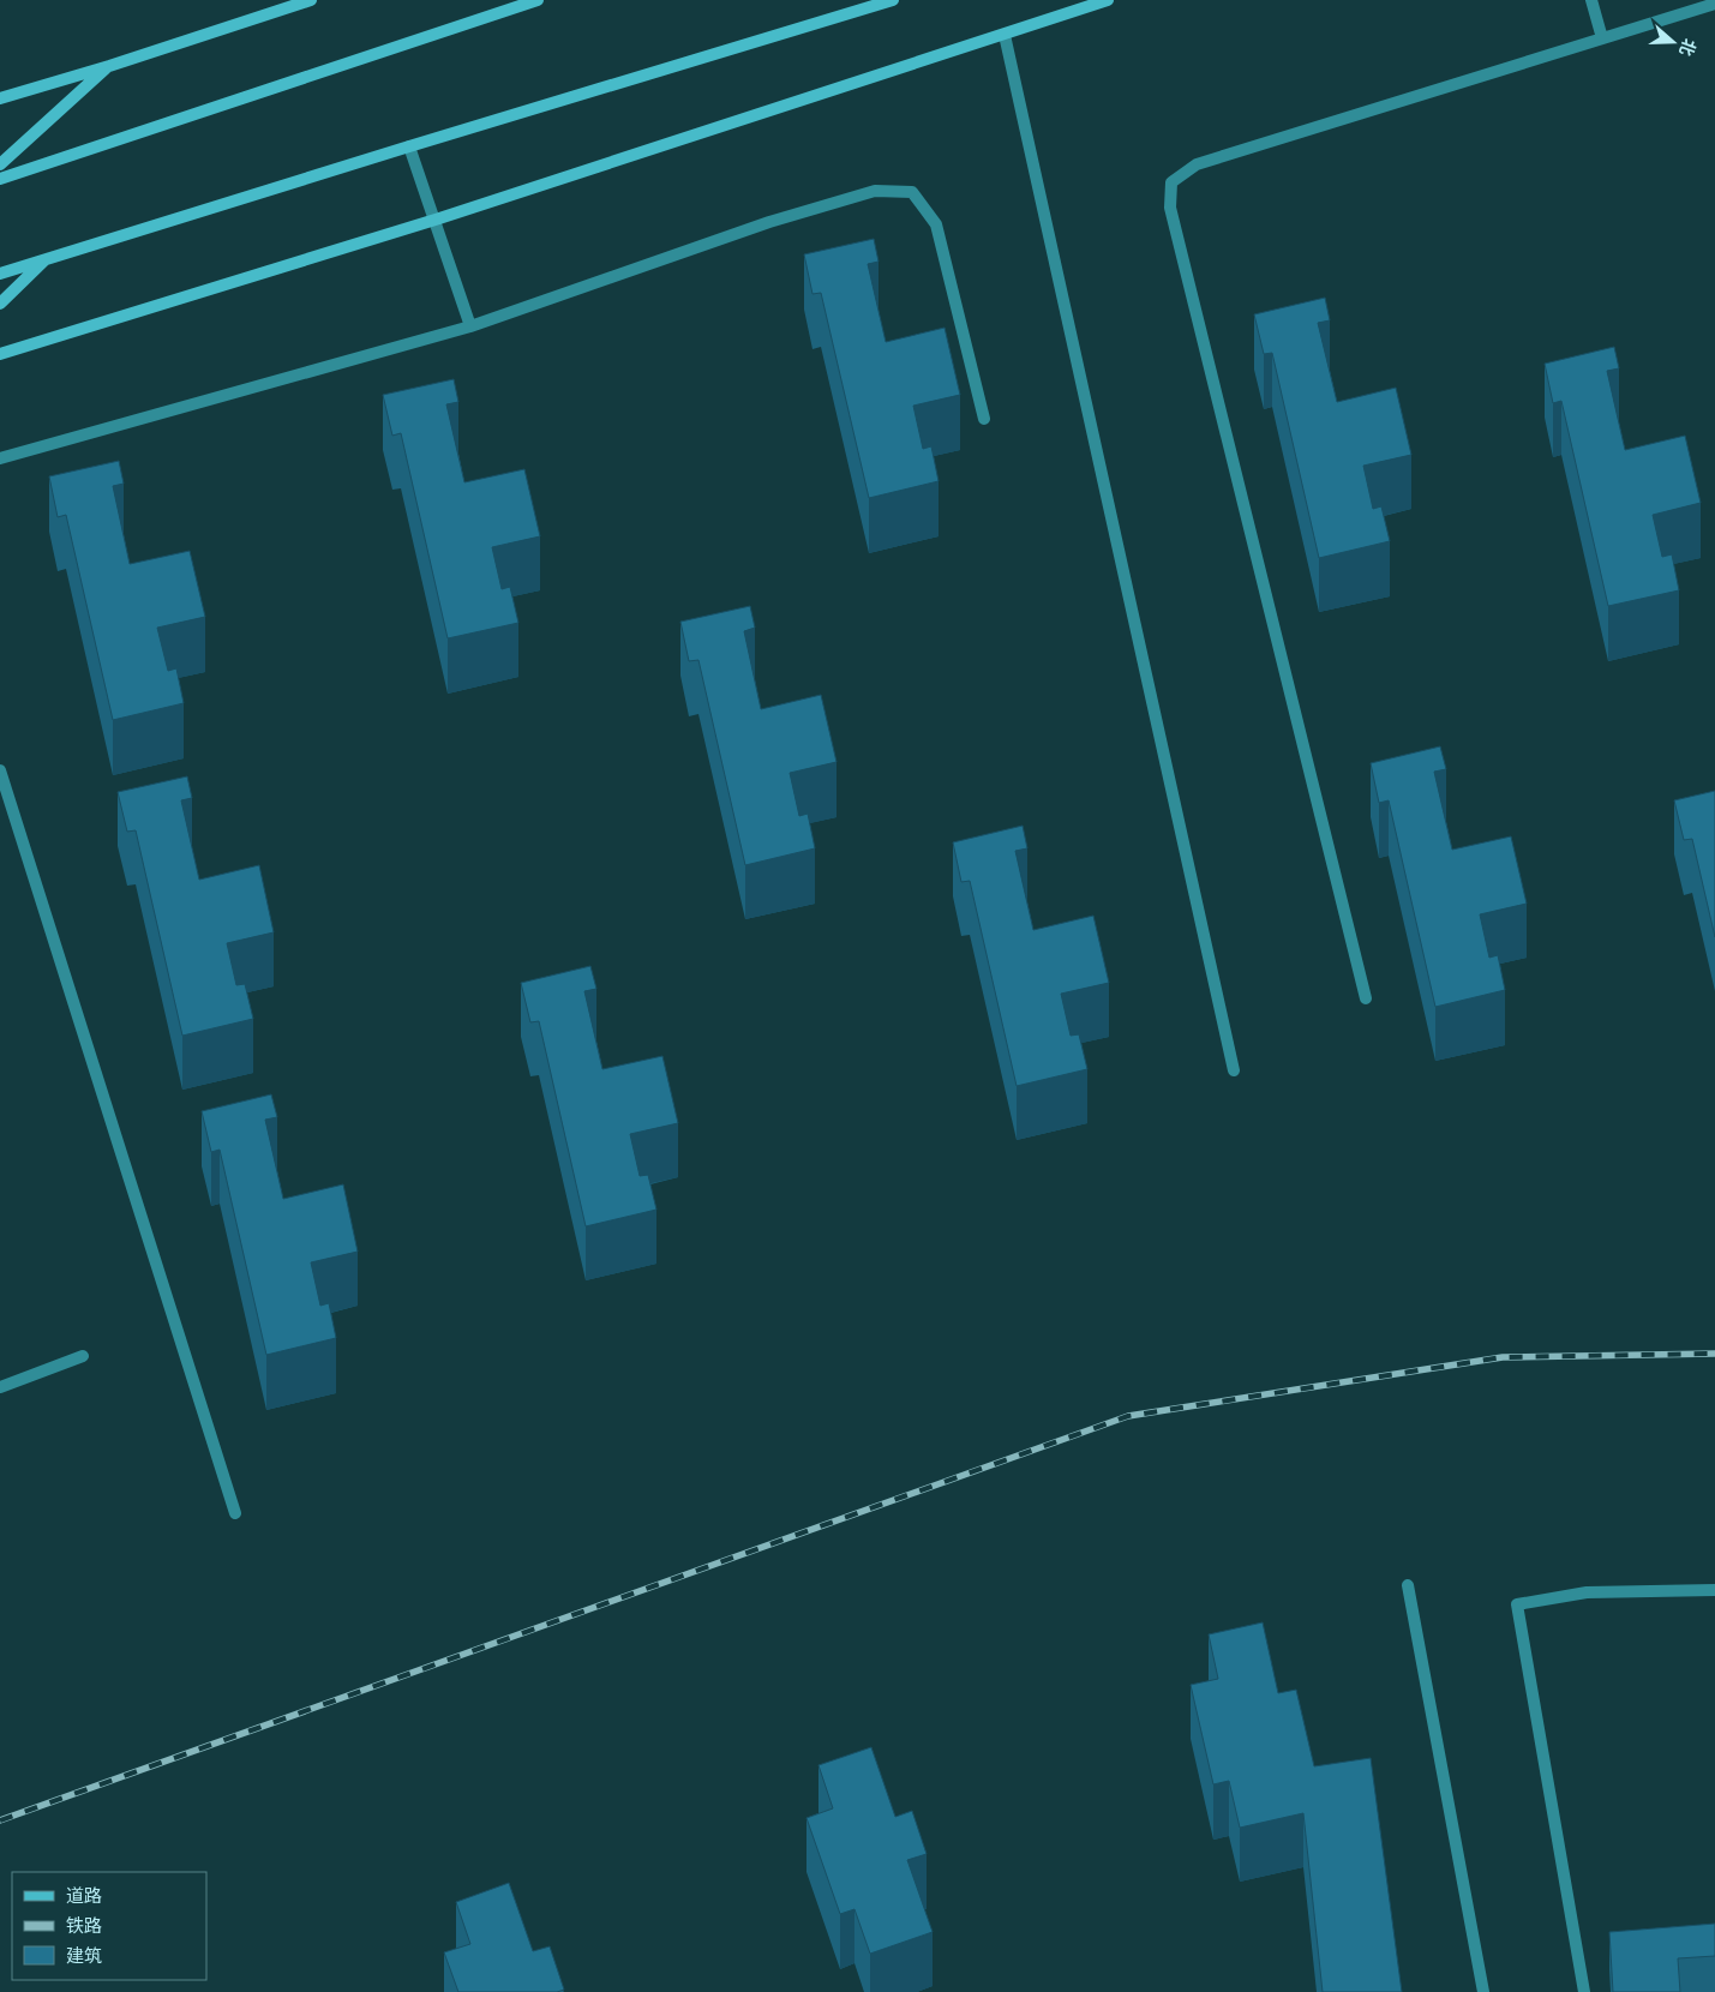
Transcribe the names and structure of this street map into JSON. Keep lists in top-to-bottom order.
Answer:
{
  "legend": ["道路", "铁路", "建筑"],
  "north": "right"
}
